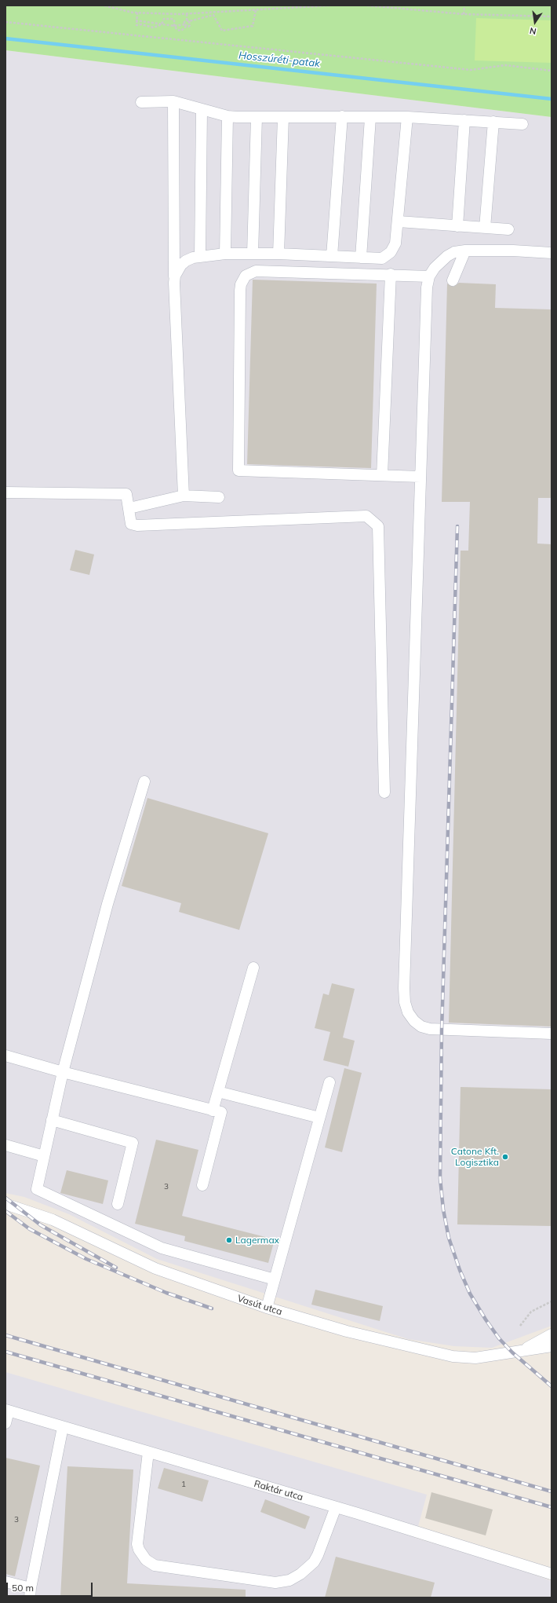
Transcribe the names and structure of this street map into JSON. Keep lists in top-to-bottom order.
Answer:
{
  "streets": {
    "street": ["Vasút utca", "Raktár utca"]
  },
  "water": ["Hosszúréti-patak"],
  "places": ["Catone Kft. Logisztika", "Lagermax"],
  "house_numbers": ["3", "1", "3"],
  "scale_bar": "50 m",
  "north": "bottom"
}
